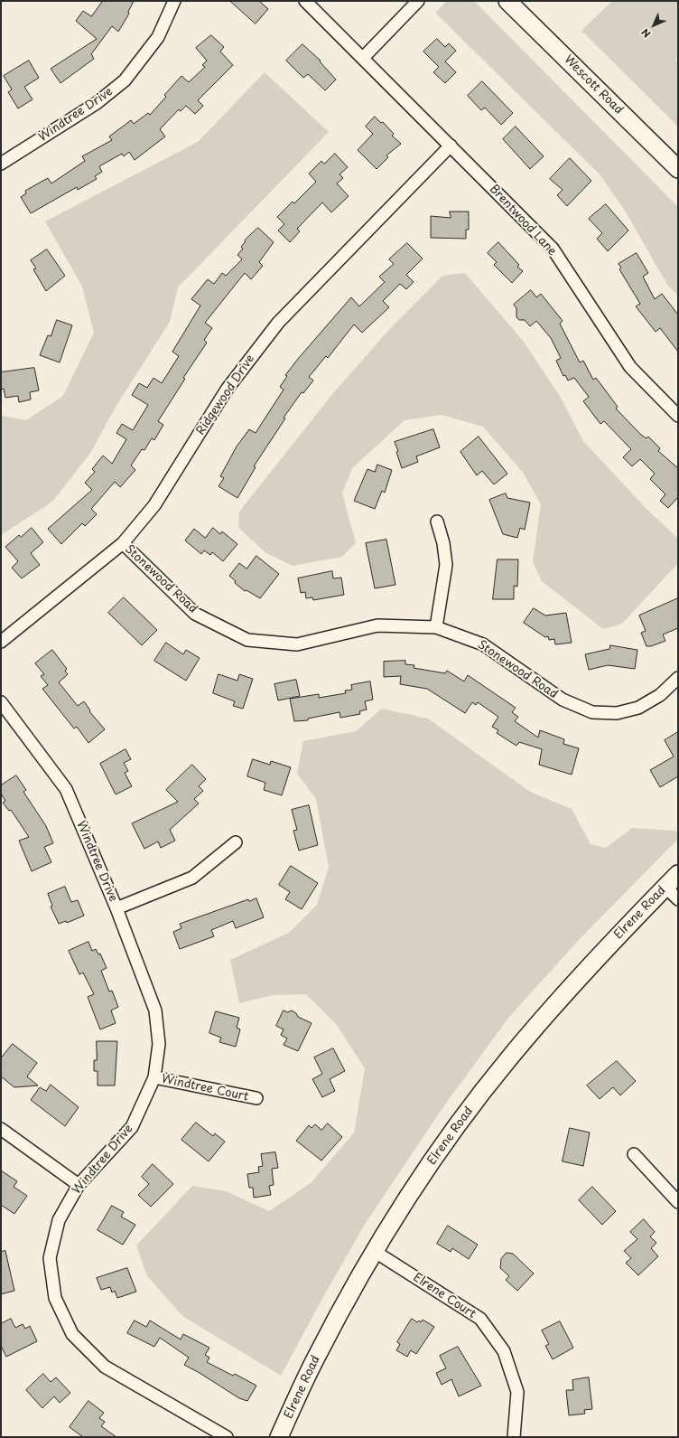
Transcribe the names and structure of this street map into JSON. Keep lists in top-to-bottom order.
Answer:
{
  "streets": {
    "street": [
      "Wescott Road",
      "Windtree Drive",
      "Brentwood Lane",
      "Ridgewood Drive",
      "Stonewood Road",
      "Elrene Road",
      "Windtree Court",
      "Elrene Court"
    ]
  },
  "crossings": [
    ["Windtree Drive", "Windtree Court"],
    ["Brentwood Lane", "Ridgewood Drive"],
    ["Ridgewood Drive", "Stonewood Road"],
    ["Elrene Road", "Elrene Court"]
  ],
  "north": "bottom left"
}
